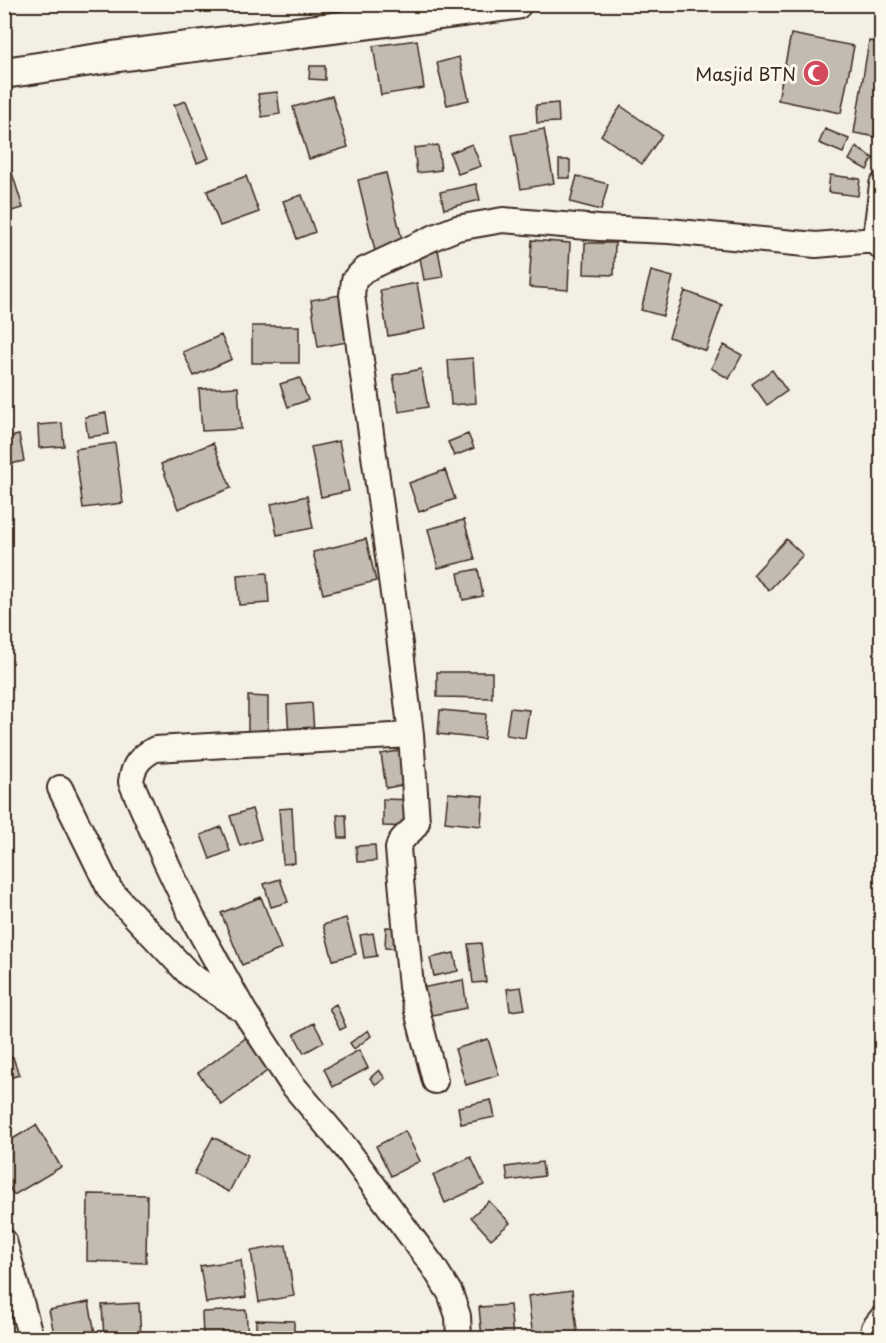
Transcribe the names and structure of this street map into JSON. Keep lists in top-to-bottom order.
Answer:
{
  "places": {
    "mosque": ["Masjid BTN"]
  }
}
